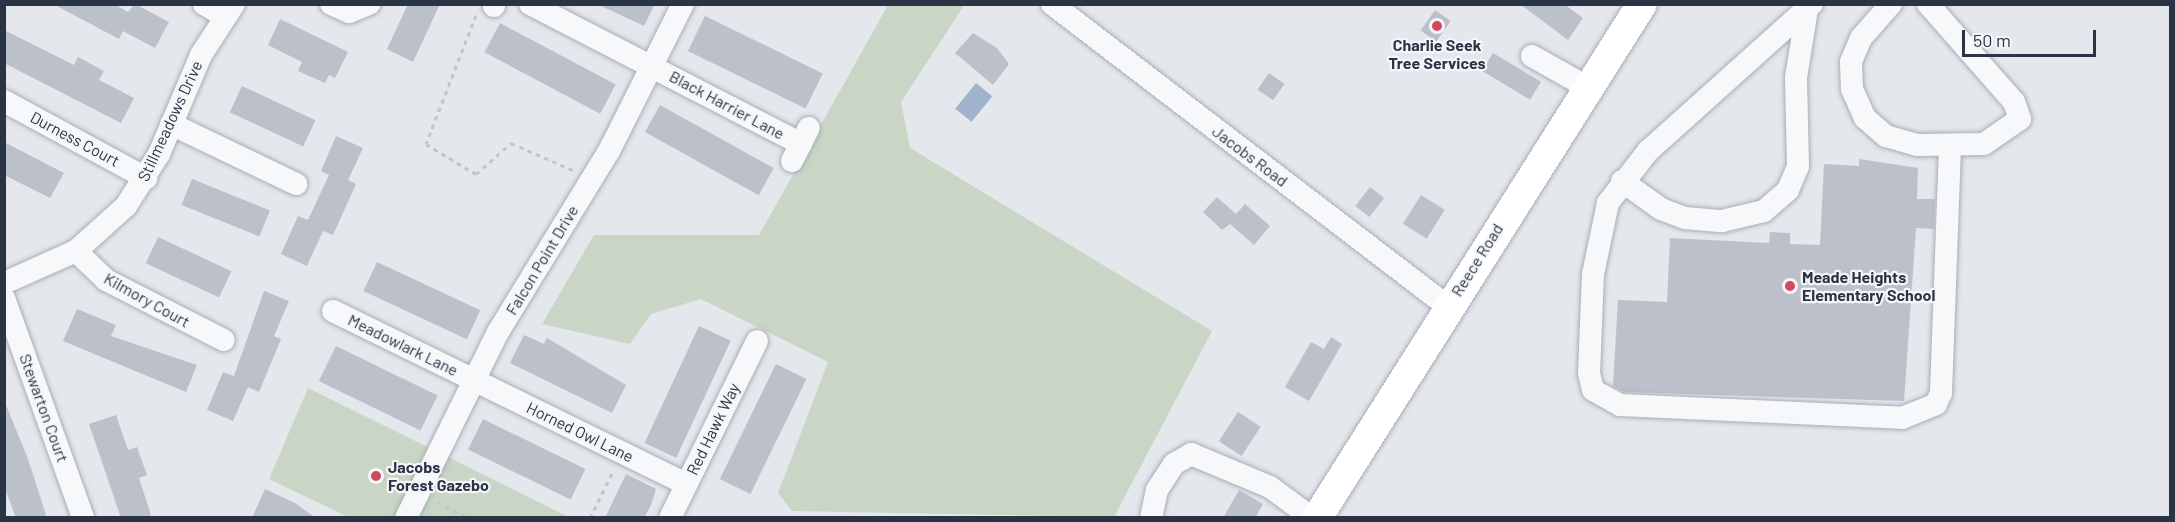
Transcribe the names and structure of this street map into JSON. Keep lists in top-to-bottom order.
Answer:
{
  "streets": {
    "main road": ["Reece Road"],
    "street": [
      "Black Harrier Lane",
      "Stillmeadows Drive",
      "Durness Court",
      "Jacobs Road",
      "Falcon Point Drive",
      "Kilmory Court",
      "Meadowlark Lane",
      "Stewarton Court",
      "Red Hawk Way",
      "Horned Owl Lane"
    ]
  },
  "crossings": [
    ["Black Harrier Lane", "Falcon Point Drive"],
    ["Stillmeadows Drive", "Durness Court"],
    ["Stillmeadows Drive", "Kilmory Court"],
    ["Jacobs Road", "Reece Road"],
    ["Falcon Point Drive", "Meadowlark Lane"],
    ["Falcon Point Drive", "Horned Owl Lane"],
    ["Meadowlark Lane", "Horned Owl Lane"],
    ["Red Hawk Way", "Horned Owl Lane"]
  ],
  "places": ["Charlie Seek Tree Services", "Meade Heights Elementary School", "Jacobs Forest Gazebo"],
  "scale_bar": "50 m"
}
